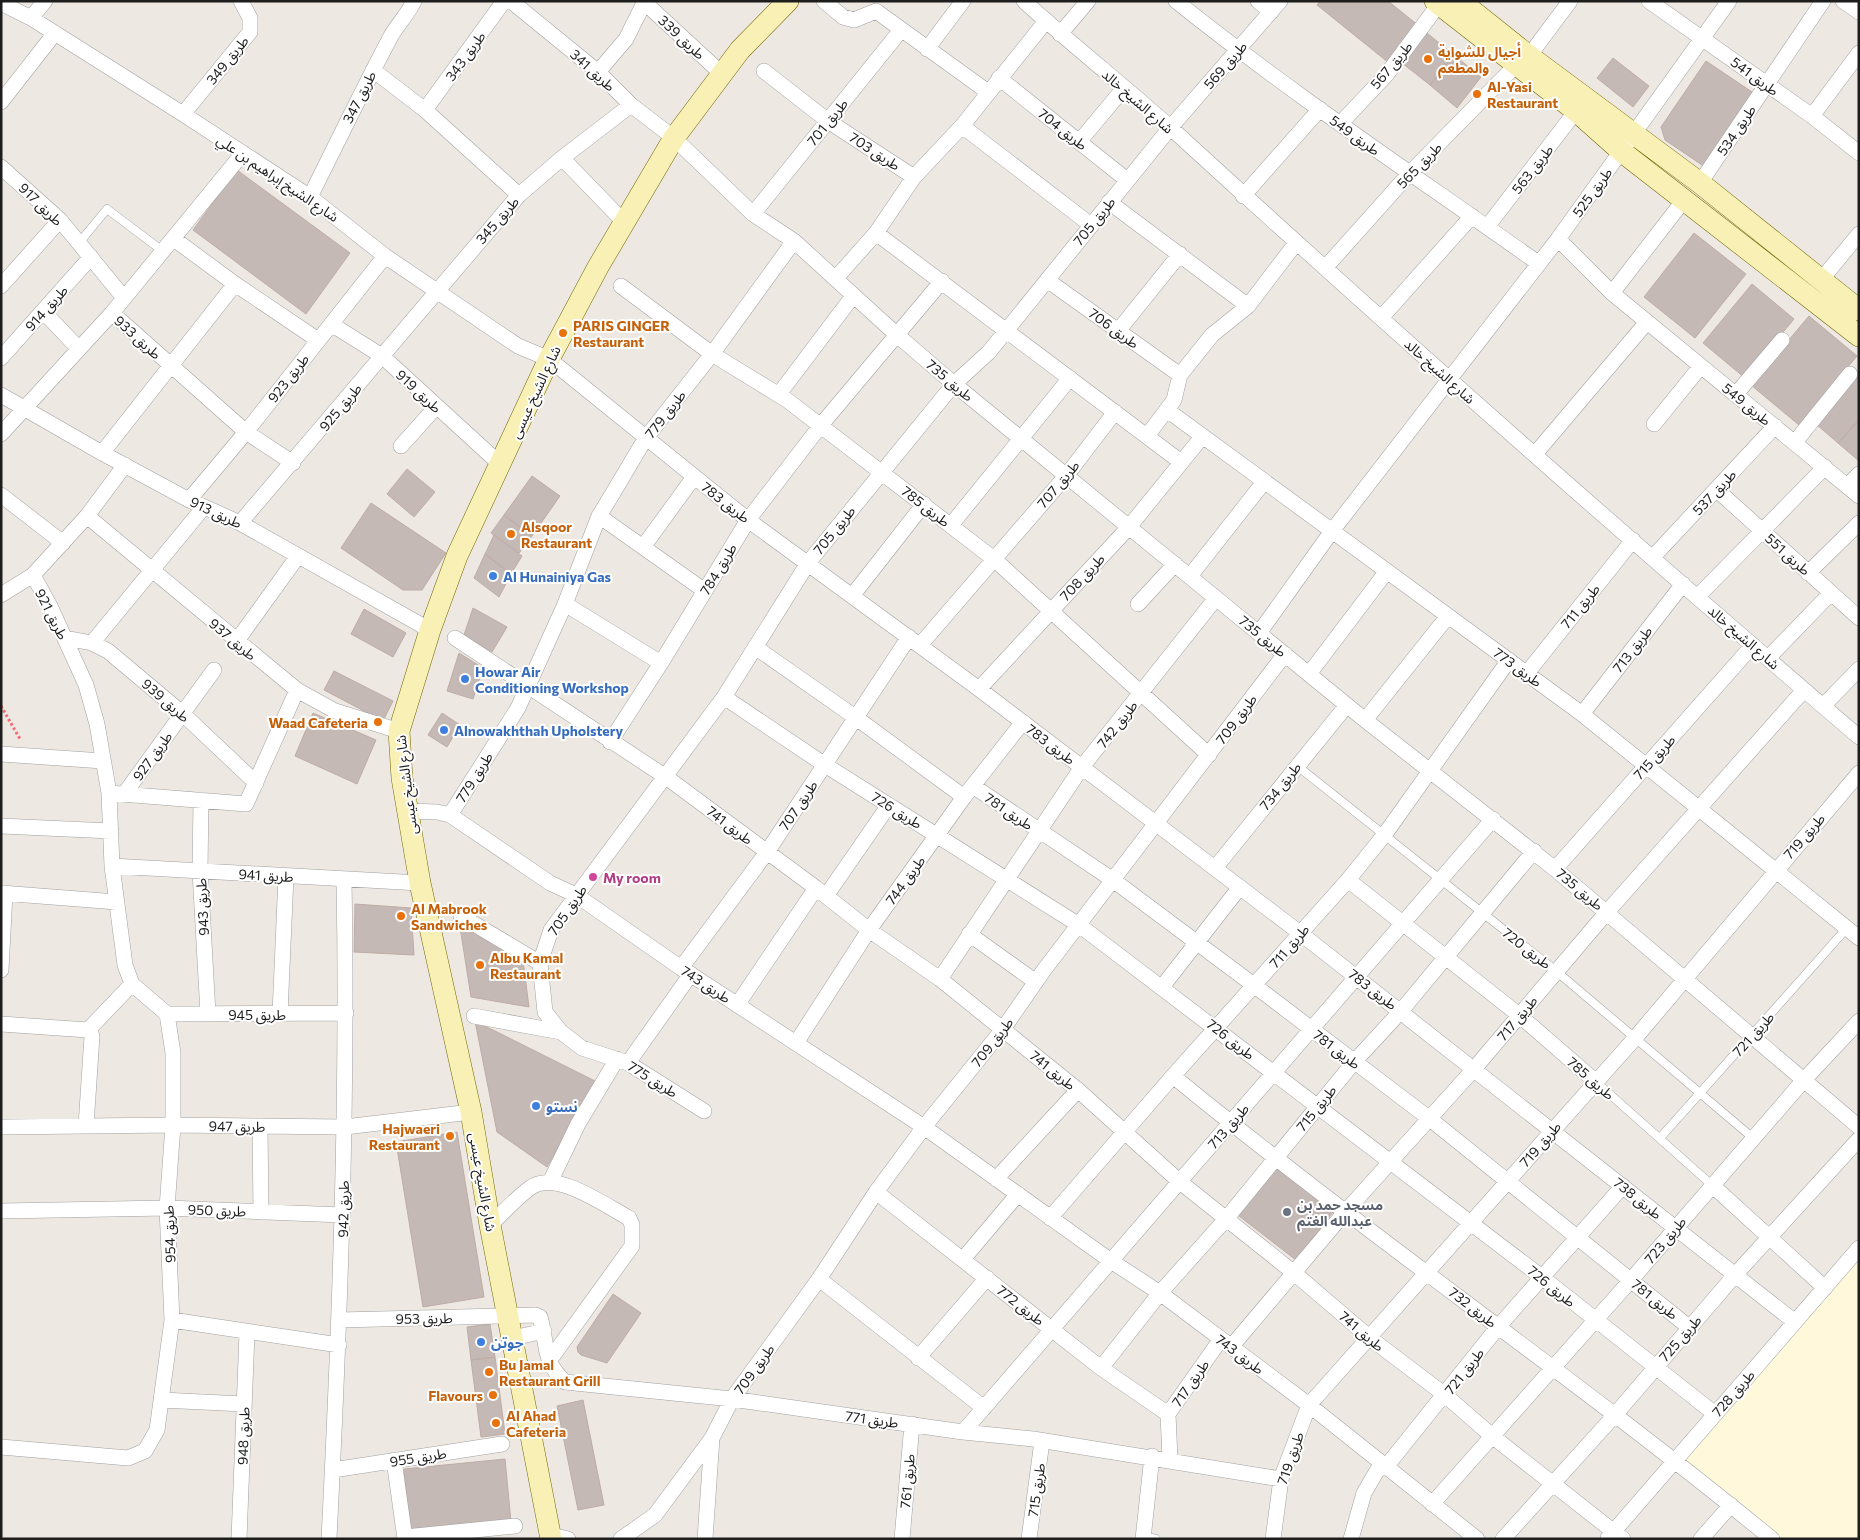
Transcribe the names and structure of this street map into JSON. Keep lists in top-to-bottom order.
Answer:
{
  "streets": {
    "street": [
      "طريق 339",
      "طريق 343",
      "طريق 349",
      "طريق 569",
      "طريق 567",
      "طريق 341",
      "طريق 541",
      "طريق 347",
      "شارع الشيخ خالد",
      "طريق 701",
      "طريق 704",
      "طريق 534",
      "طريق 549",
      "طريق 703",
      "طريق 565",
      "طريق 563",
      "شارع الشيخ إبراهيم بن علي",
      "طريق 525",
      "طريق 917",
      "طريق 345",
      "طريق 705",
      "طريق 914",
      "طريق 706",
      "طريق 933",
      "طريق 923",
      "طريق 735",
      "طريق 919",
      "شارع الشيخ عيسى",
      "طريق 925",
      "طريق 779",
      "طريق 707",
      "طريق 537",
      "طريق 783",
      "طريق 785",
      "طريق 913",
      "طريق 551",
      "طريق 784",
      "طريق 708",
      "طريق 711",
      "طريق 921",
      "طريق 937",
      "طريق 713",
      "طريق 773",
      "طريق 939",
      "طريق 709",
      "طريق 742",
      "طريق 927",
      "طريق 715",
      "طريق 734",
      "طريق 726",
      "طريق 781",
      "طريق 741",
      "طريق 719",
      "طريق 941",
      "طريق 744",
      "طريق 943",
      "طريق 743",
      "طريق 945",
      "طريق 717",
      "طريق 721",
      "طريق 775",
      "طريق 947",
      "طريق 738",
      "طريق 942",
      "طريق 950",
      "طريق 954",
      "طريق 723",
      "طريق 772",
      "طريق 732",
      "طريق 953",
      "طريق 725",
      "طريق 728",
      "طريق 771",
      "طريق 948",
      "طريق 955",
      "طريق 761"
    ],
    "lane": ["طريق 720"]
  },
  "crossings": [
    ["طريق 339", "شارع الشيخ عيسى"],
    ["طريق 349", "شارع الشيخ إبراهيم بن علي"],
    ["طريق 569", "شارع الشيخ خالد"],
    ["طريق 569", "طريق 549"],
    ["طريق 569", "طريق 705"],
    ["طريق 567", "طريق 549"],
    ["طريق 341", "طريق 345"],
    ["طريق 341", "طريق 735"],
    ["طريق 341", "شارع الشيخ عيسى"],
    ["طريق 541", "طريق 534"],
    ["طريق 541", "طريق 525"],
    ["طريق 347", "شارع الشيخ إبراهيم بن علي"],
    ["شارع الشيخ خالد", "طريق 565"],
    ["شارع الشيخ خالد", "طريق 525"],
    ["شارع الشيخ خالد", "طريق 705"],
    ["شارع الشيخ خالد", "طريق 537"],
    ["شارع الشيخ خالد", "طريق 711"],
    ["شارع الشيخ خالد", "طريق 713"],
    ["شارع الشيخ خالد", "طريق 715"],
    ["شارع الشيخ خالد", "طريق 717"],
    ["طريق 701", "طريق 703"],
    ["طريق 701", "طريق 735"],
    ["طريق 704", "طريق 705"],
    ["طريق 549", "طريق 565"],
    ["طريق 549", "طريق 563"],
    ["طريق 549", "طريق 525"],
    ["طريق 549", "طريق 537"],
    ["شارع الشيخ إبراهيم بن علي", "طريق 345"],
    ["شارع الشيخ إبراهيم بن علي", "طريق 923"],
    ["شارع الشيخ إبراهيم بن علي", "شارع الشيخ عيسى"],
    ["شارع الشيخ إبراهيم بن علي", "طريق 925"],
    ["شارع الشيخ إبراهيم بن علي", "طريق 783"],
    ["طريق 917", "طريق 914"],
    ["طريق 345", "طريق 925"],
    ["طريق 705", "طريق 706"],
    ["طريق 705", "طريق 735"],
    ["طريق 705", "طريق 783"],
    ["طريق 705", "طريق 785"],
    ["طريق 705", "طريق 726"],
    ["طريق 705", "طريق 781"],
    ["طريق 705", "طريق 741"],
    ["طريق 705", "طريق 743"],
    ["طريق 705", "طريق 775"],
    ["طريق 933", "طريق 923"],
    ["طريق 933", "طريق 925"],
    ["طريق 933", "طريق 913"],
    ["طريق 923", "طريق 919"],
    ["طريق 923", "طريق 913"],
    ["طريق 735", "شارع الشيخ عيسى"],
    ["طريق 735", "طريق 779"],
    ["طريق 735", "طريق 707"],
    ["طريق 735", "طريق 784"],
    ["طريق 735", "طريق 708"],
    ["طريق 735", "طريق 711"],
    ["طريق 735", "طريق 713"],
    ["طريق 735", "طريق 709"],
    ["طريق 735", "طريق 742"],
    ["طريق 735", "طريق 715"],
    ["طريق 735", "طريق 734"],
    ["طريق 735", "طريق 719"],
    ["طريق 735", "طريق 717"],
    ["طريق 735", "طريق 721"],
    ["طريق 735", "طريق 723"],
    ["طريق 919", "شارع الشيخ عيسى"],
    ["طريق 919", "طريق 925"],
    ["شارع الشيخ عيسى", "طريق 783"],
    ["شارع الشيخ عيسى", "طريق 913"],
    ["شارع الشيخ عيسى", "طريق 937"],
    ["شارع الشيخ عيسى", "طريق 941"],
    ["شارع الشيخ عيسى", "طريق 743"],
    ["شارع الشيخ عيسى", "طريق 947"],
    ["شارع الشيخ عيسى", "طريق 953"],
    ["طريق 925", "طريق 913"],
    ["طريق 779", "طريق 783"],
    ["طريق 779", "طريق 785"],
    ["طريق 779", "طريق 741"],
    ["طريق 779", "طريق 743"],
    ["طريق 707", "طريق 783"],
    ["طريق 707", "طريق 785"],
    ["طريق 707", "طريق 726"],
    ["طريق 707", "طريق 781"],
    ["طريق 707", "طريق 741"],
    ["طريق 707", "طريق 743"],
    ["طريق 707", "طريق 775"],
    ["طريق 537", "طريق 551"],
    ["طريق 783", "طريق 784"],
    ["طريق 783", "طريق 708"],
    ["طريق 783", "طريق 711"],
    ["طريق 783", "طريق 713"],
    ["طريق 783", "طريق 709"],
    ["طريق 783", "طريق 742"],
    ["طريق 783", "طريق 715"],
    ["طريق 783", "طريق 734"],
    ["طريق 783", "طريق 719"],
    ["طريق 783", "طريق 744"],
    ["طريق 783", "طريق 717"],
    ["طريق 783", "طريق 738"],
    ["طريق 785", "طريق 784"],
    ["طريق 785", "طريق 708"],
    ["طريق 785", "طريق 711"],
    ["طريق 785", "طريق 713"],
    ["طريق 785", "طريق 709"],
    ["طريق 785", "طريق 742"],
    ["طريق 785", "طريق 715"],
    ["طريق 785", "طريق 719"],
    ["طريق 785", "طريق 717"],
    ["طريق 785", "طريق 721"],
    ["طريق 785", "طريق 723"],
    ["طريق 785", "طريق 725"],
    ["طريق 785", "طريق 728"],
    ["طريق 913", "طريق 921"],
    ["طريق 784", "طريق 741"],
    ["طريق 708", "طريق 773"],
    ["طريق 711", "طريق 773"],
    ["طريق 711", "طريق 726"],
    ["طريق 711", "طريق 781"],
    ["طريق 711", "طريق 741"],
    ["طريق 711", "طريق 720"],
    ["طريق 711", "طريق 743"],
    ["طريق 711", "طريق 732"],
    ["طريق 921", "طريق 937"],
    ["طريق 921", "طريق 939"],
    ["طريق 921", "طريق 941"],
    ["طريق 713", "طريق 773"],
    ["طريق 713", "طريق 726"],
    ["طريق 713", "طريق 781"],
    ["طريق 713", "طريق 741"],
    ["طريق 713", "طريق 720"],
    ["طريق 713", "طريق 743"],
    ["طريق 713", "طريق 772"],
    ["طريق 713", "طريق 732"],
    ["طريق 713", "طريق 771"],
    ["طريق 773", "طريق 715"],
    ["طريق 773", "طريق 719"],
    ["طريق 773", "طريق 717"],
    ["طريق 773", "طريق 721"],
    ["طريق 939", "طريق 927"],
    ["طريق 709", "طريق 726"],
    ["طريق 709", "طريق 781"],
    ["طريق 709", "طريق 741"],
    ["طريق 709", "طريق 743"],
    ["طريق 709", "طريق 772"],
    ["طريق 709", "طريق 771"],
    ["طريق 742", "طريق 726"],
    ["طريق 742", "طريق 781"],
    ["طريق 742", "طريق 741"],
    ["طريق 715", "طريق 726"],
    ["طريق 715", "طريق 781"],
    ["طريق 715", "طريق 741"],
    ["طريق 715", "طريق 720"],
    ["طريق 715", "طريق 743"],
    ["طريق 715", "طريق 772"],
    ["طريق 715", "طريق 732"],
    ["طريق 715", "طريق 771"],
    ["طريق 734", "طريق 720"],
    ["طريق 726", "طريق 719"],
    ["طريق 726", "طريق 744"],
    ["طريق 726", "طريق 717"],
    ["طريق 726", "طريق 721"],
    ["طريق 726", "طريق 723"],
    ["طريق 726", "طريق 725"],
    ["طريق 726", "طريق 728"],
    ["طريق 781", "طريق 719"],
    ["طريق 781", "طريق 744"],
    ["طريق 781", "طريق 717"],
    ["طريق 781", "طريق 721"],
    ["طريق 781", "طريق 723"],
    ["طريق 781", "طريق 725"],
    ["طريق 741", "طريق 719"],
    ["طريق 741", "طريق 744"],
    ["طريق 741", "طريق 717"],
    ["طريق 741", "طريق 721"],
    ["طريق 741", "طريق 723"],
    ["طريق 741", "طريق 725"],
    ["طريق 741", "طريق 728"],
    ["طريق 719", "طريق 720"],
    ["طريق 719", "طريق 743"],
    ["طريق 719", "طريق 738"],
    ["طريق 719", "طريق 732"],
    ["طريق 719", "طريق 771"],
    ["طريق 941", "طريق 943"],
    ["طريق 941", "طريق 942"],
    ["طريق 744", "طريق 743"],
    ["طريق 943", "طريق 945"],
    ["طريق 720", "طريق 717"],
    ["طريق 720", "طريق 721"],
    ["طريق 720", "طريق 723"],
    ["طريق 743", "طريق 717"],
    ["طريق 743", "طريق 721"],
    ["طريق 743", "طريق 723"],
    ["طريق 945", "طريق 942"],
    ["طريق 945", "طريق 954"],
    ["طريق 717", "طريق 772"],
    ["طريق 717", "طريق 732"],
    ["طريق 717", "طريق 771"],
    ["طريق 721", "طريق 738"],
    ["طريق 721", "طريق 732"],
    ["طريق 947", "طريق 942"],
    ["طريق 947", "طريق 954"],
    ["طريق 738", "طريق 723"],
    ["طريق 738", "طريق 725"],
    ["طريق 738", "طريق 728"],
    ["طريق 942", "طريق 950"],
    ["طريق 942", "طريق 953"],
    ["طريق 942", "طريق 955"],
    ["طريق 950", "طريق 954"],
    ["طريق 723", "طريق 732"],
    ["طريق 732", "طريق 725"],
    ["طريق 732", "طريق 728"],
    ["طريق 771", "طريق 761"]
  ],
  "places": [
    "أجيال للشواية والمطعم",
    "Al-Yasi Restaurant",
    "PARIS GINGER Restaurant",
    "Alsqoor Restaurant",
    "Al Hunainiya Gas",
    "Howar Air Conditioning Workshop",
    "Waad Cafeteria",
    "Alnowakhthah Upholstery",
    "My room",
    "Al Mabrook Sandwiches",
    "Albu Kamal Restaurant",
    "نستو",
    "Hajwaeri Restaurant",
    "مسجد حمد بن عبدالله الغتم",
    "جوتن",
    "Bu Jamal Restaurant Grill",
    "Flavours",
    "Al Ahad Cafeteria"
  ]
}
